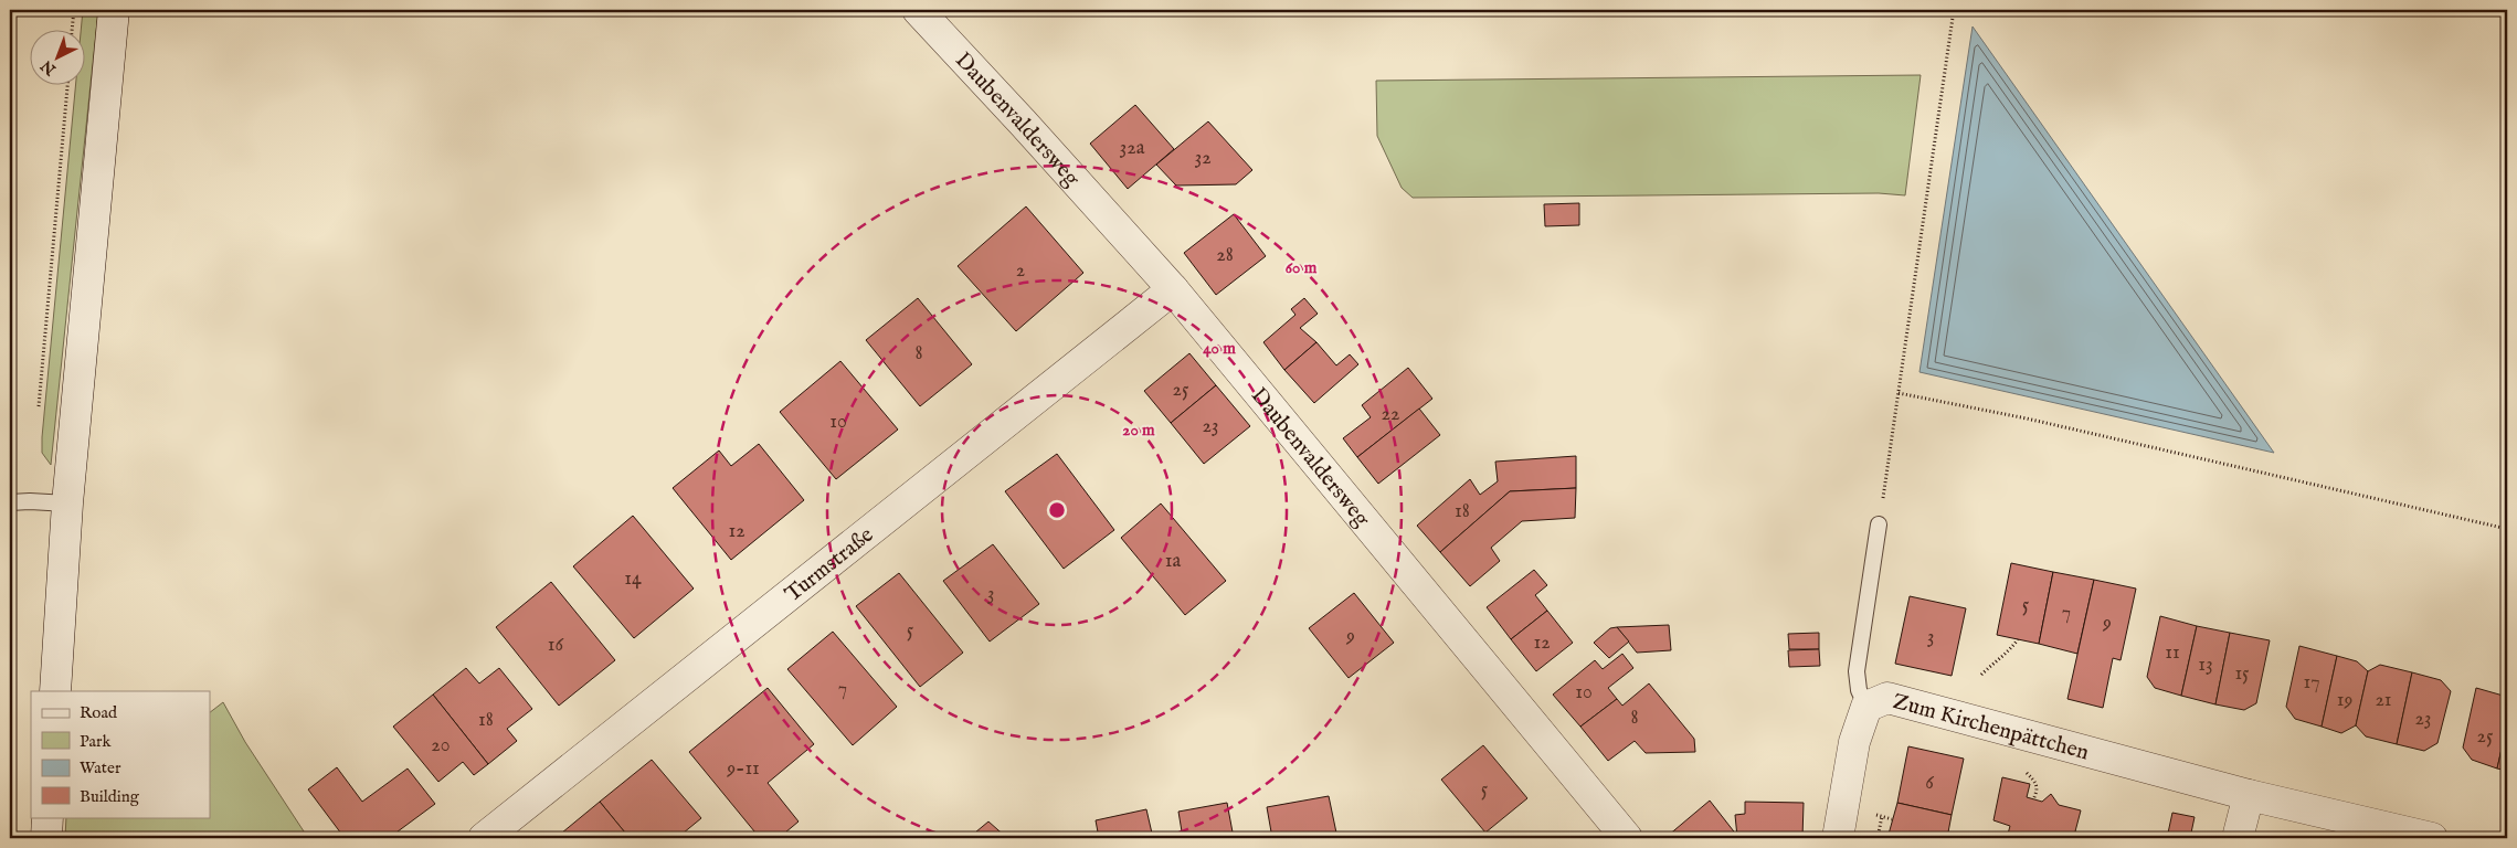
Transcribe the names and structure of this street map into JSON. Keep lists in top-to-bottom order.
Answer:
{
  "streets": {
    "street": ["Daubenvaldersweg", "Turmstraße", "Zum Kirchenpättchen"]
  },
  "crossings": [
    ["Daubenvaldersweg", "Turmstraße"]
  ],
  "house_numbers": [
    "32a",
    "32",
    "28",
    "2",
    "8",
    "25",
    "22",
    "10",
    "23",
    "18",
    "12",
    "1a",
    "14",
    "3",
    "5",
    "7",
    "9",
    "5",
    "9",
    "3",
    "12",
    "16",
    "11",
    "13",
    "15",
    "17",
    "7",
    "10",
    "19",
    "21",
    "8",
    "23",
    "18",
    "25",
    "20",
    "9-11",
    "6",
    "5"
  ],
  "legend": [
    "Road",
    "Park",
    "Water",
    "Building"
  ],
  "north": "bottom left",
  "rings": ["60 m", "40 m", "20 m"]
}
